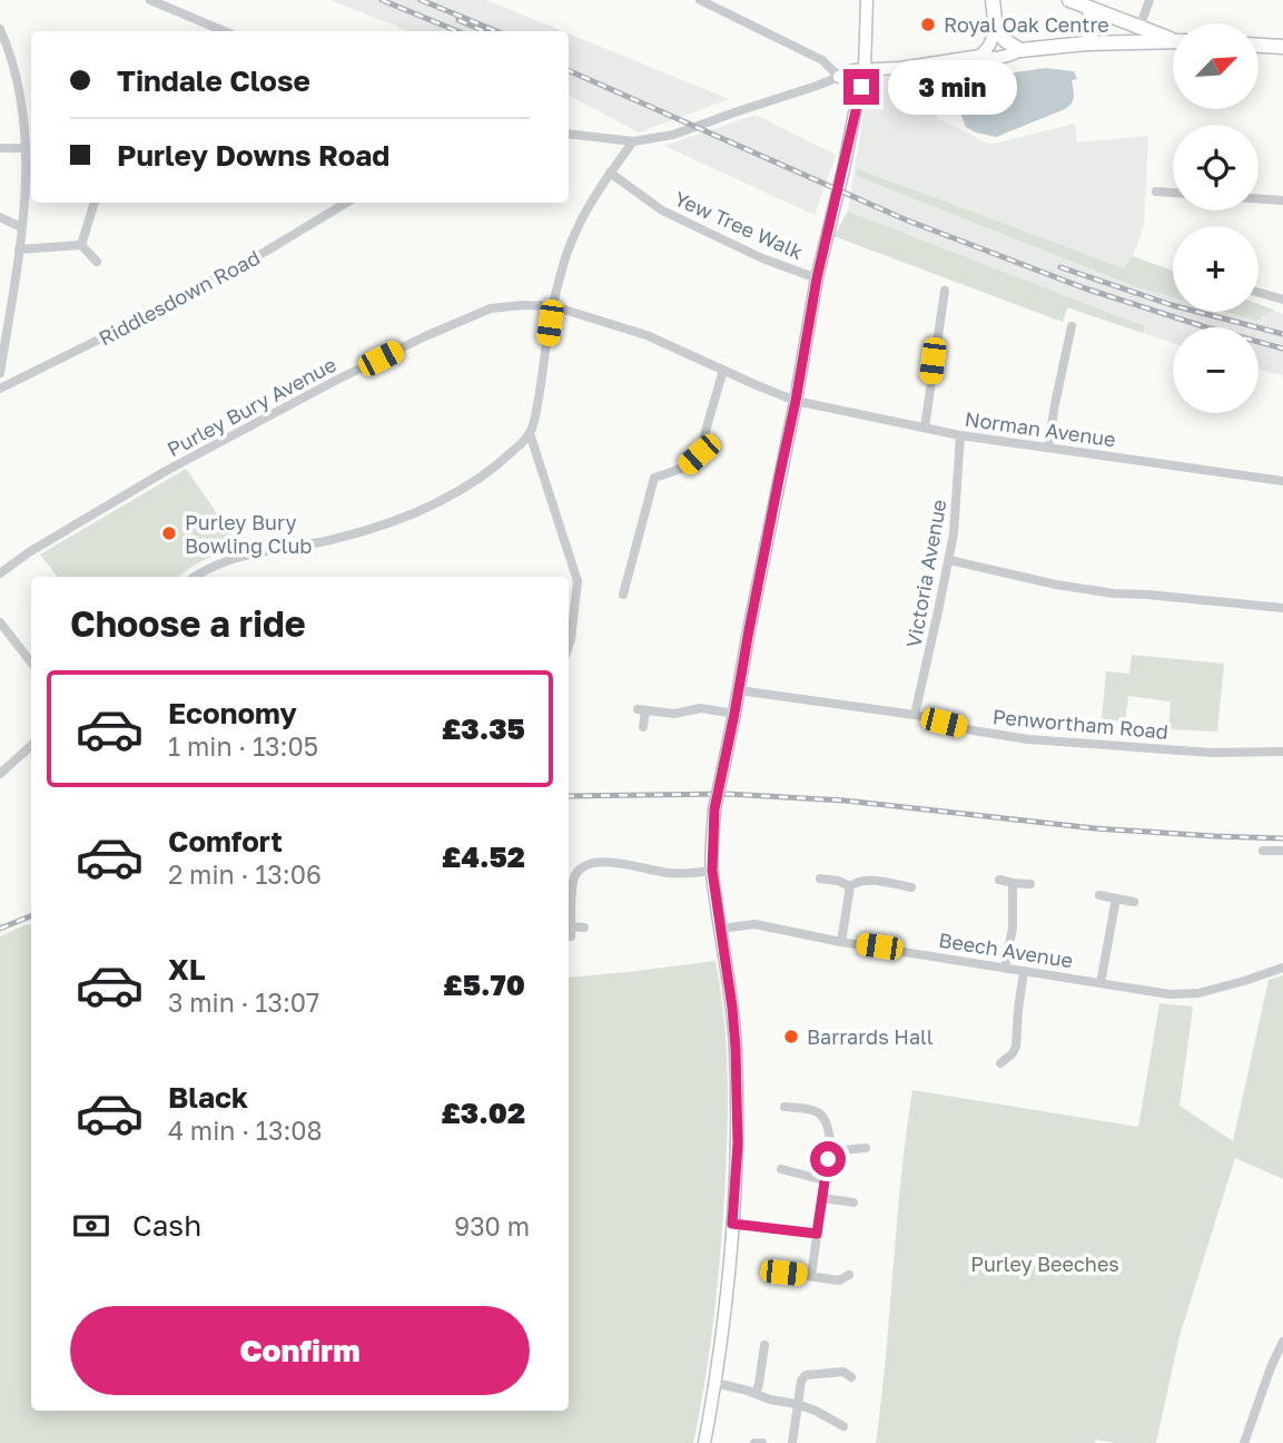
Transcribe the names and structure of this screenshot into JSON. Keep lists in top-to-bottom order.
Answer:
{
  "streets": {
    "street": [
      "Yew Tree Walk",
      "Riddlesdown Road",
      "Purley Bury Avenue",
      "Norman Avenue",
      "Victoria Avenue",
      "Penwortham Road",
      "Beech Avenue"
    ]
  },
  "crossings": [
    ["Purley Bury Avenue", "Norman Avenue"],
    ["Norman Avenue", "Victoria Avenue"],
    ["Victoria Avenue", "Penwortham Road"]
  ],
  "parks": ["Purley Beeches"],
  "places": ["Royal Oak Centre", "Purley Bury Bowling Club", "Barrards Hall"],
  "north": "top right",
  "page": {
    "map_buttons": ["+", "−"],
    "banner": ["Tindale Close", "Purley Downs Road"],
    "bubble": "3 min",
    "heading": "Choose a ride",
    "list": [
      {
        "name": "Economy",
        "note": "1 min · 13:05",
        "value": "£3.35"
      },
      {
        "name": "Comfort",
        "note": "2 min · 13:06",
        "value": "£4.52"
      },
      {
        "name": "XL",
        "note": "3 min · 13:07",
        "value": "£5.70"
      },
      {
        "name": "Black",
        "note": "4 min · 13:08",
        "value": "£3.02"
      }
    ],
    "pay": ["Cash", "930 m"],
    "buttons": "Confirm"
  }
}
